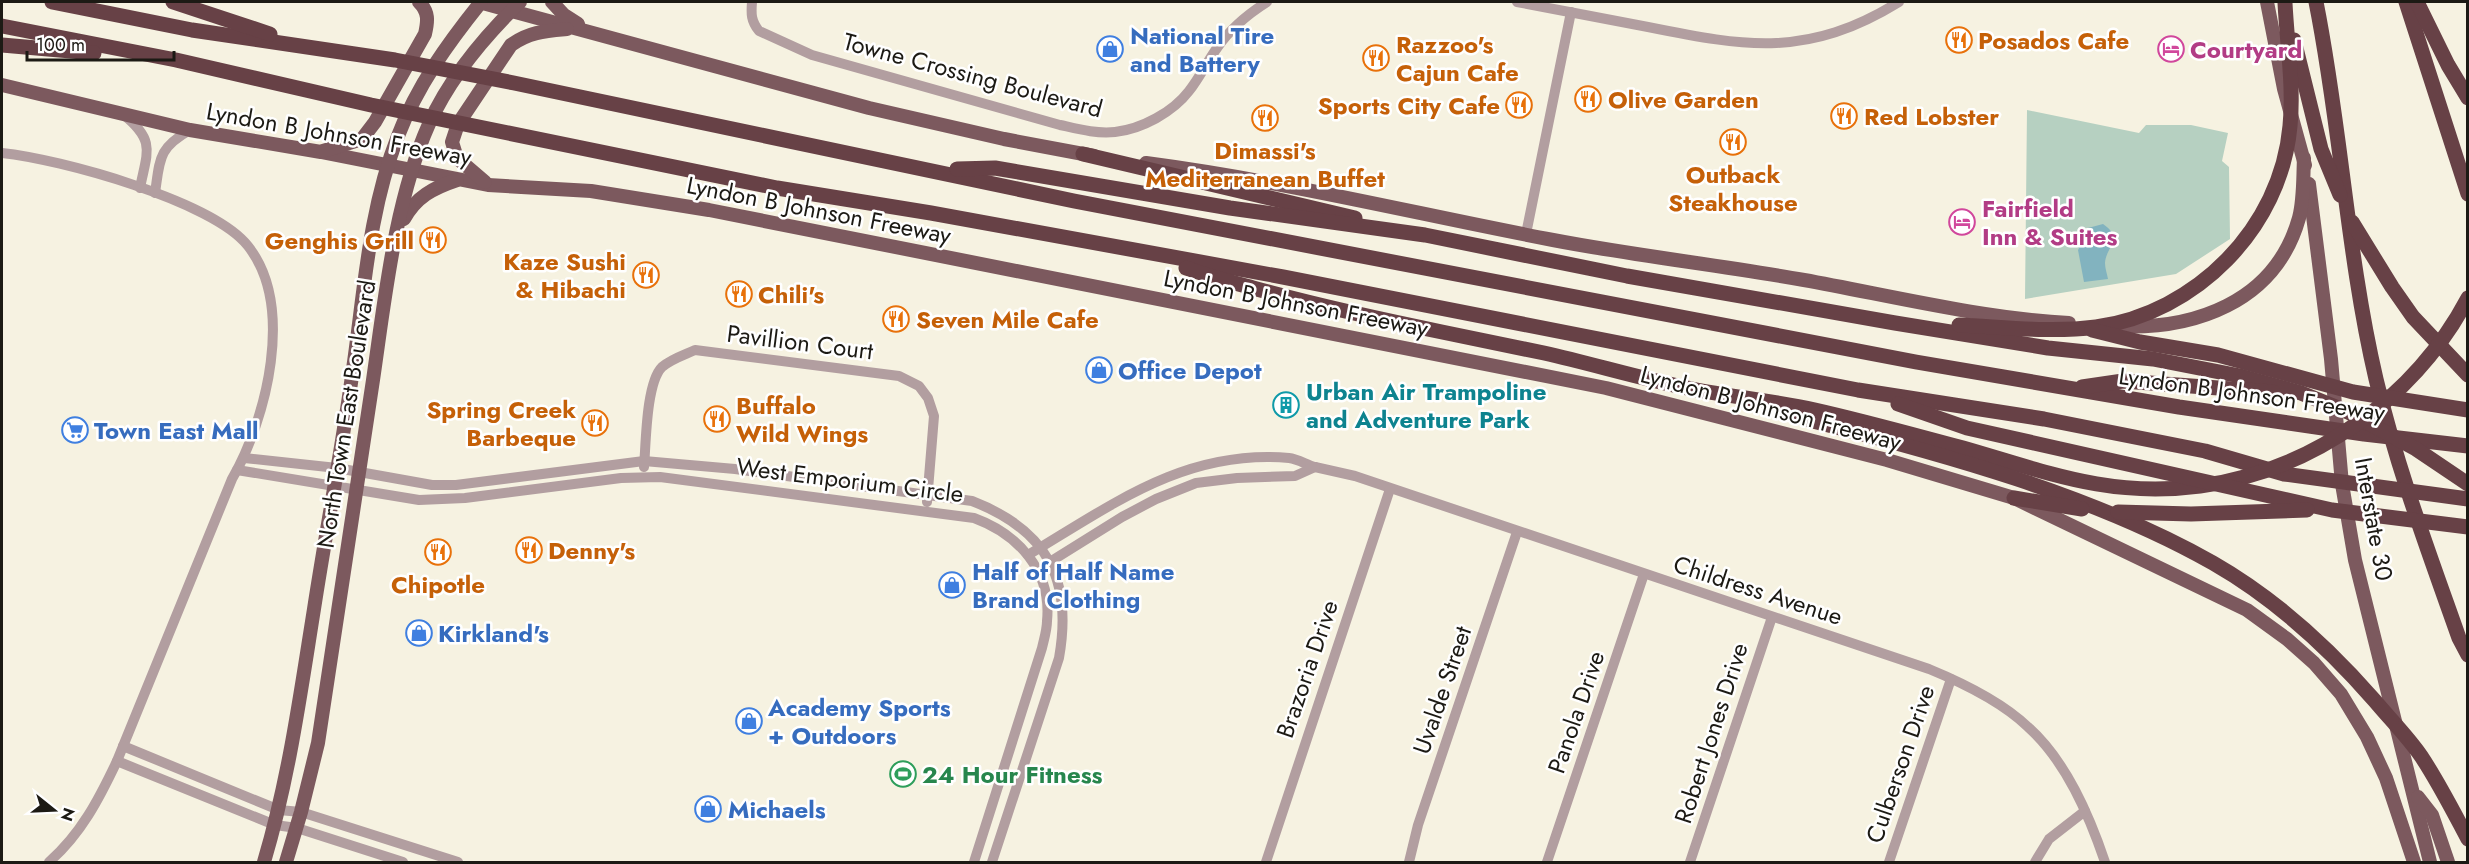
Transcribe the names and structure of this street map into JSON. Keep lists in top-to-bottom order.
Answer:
{
  "streets": {
    "highway": ["Lyndon B Johnson Freeway"],
    "main road": ["North Town East Boulevard", "Interstate 30"],
    "street": [
      "Towne Crossing Boulevard",
      "Pavillion Court",
      "West Emporium Circle",
      "Childress Avenue",
      "Brazoria Drive",
      "Uvalde Street",
      "Panola Drive",
      "Robert Jones Drive",
      "Culberson Drive"
    ]
  },
  "crossings": [
    ["Lyndon B Johnson Freeway", "North Town East Boulevard"],
    ["Lyndon B Johnson Freeway", "Interstate 30"],
    ["Pavillion Court", "West Emporium Circle"],
    ["North Town East Boulevard", "West Emporium Circle"],
    ["West Emporium Circle", "Childress Avenue"],
    ["Childress Avenue", "Brazoria Drive"],
    ["Childress Avenue", "Uvalde Street"],
    ["Childress Avenue", "Panola Drive"],
    ["Childress Avenue", "Robert Jones Drive"],
    ["Childress Avenue", "Culberson Drive"]
  ],
  "places": {
    "restaurant": [
      "Posados Cafe",
      "Razzoo's Cajun Cafe",
      "Olive Garden",
      "Sports City Cafe",
      "Red Lobster",
      "Dimassi's Mediterranean Buffet",
      "Outback Steakhouse",
      "Genghis Grill",
      "Kaze Sushi & Hibachi",
      "Chili's",
      "Seven Mile Cafe",
      "Buffalo Wild Wings",
      "Spring Creek Barbeque",
      "Denny's",
      "Chipotle"
    ],
    "shop": [
      "National Tire and Battery",
      "Office Depot",
      "Half of Half Name Brand Clothing",
      "Kirkland's",
      "Academy Sports + Outdoors",
      "Michaels"
    ],
    "hotel": ["Courtyard", "Fairfield Inn & Suites"],
    "building": ["Urban Air Trampoline and Adventure Park"],
    "supermarket": ["Town East Mall"],
    "sports": ["24 Hour Fitness"]
  },
  "scale_bar": "100 m",
  "north": "right"
}
